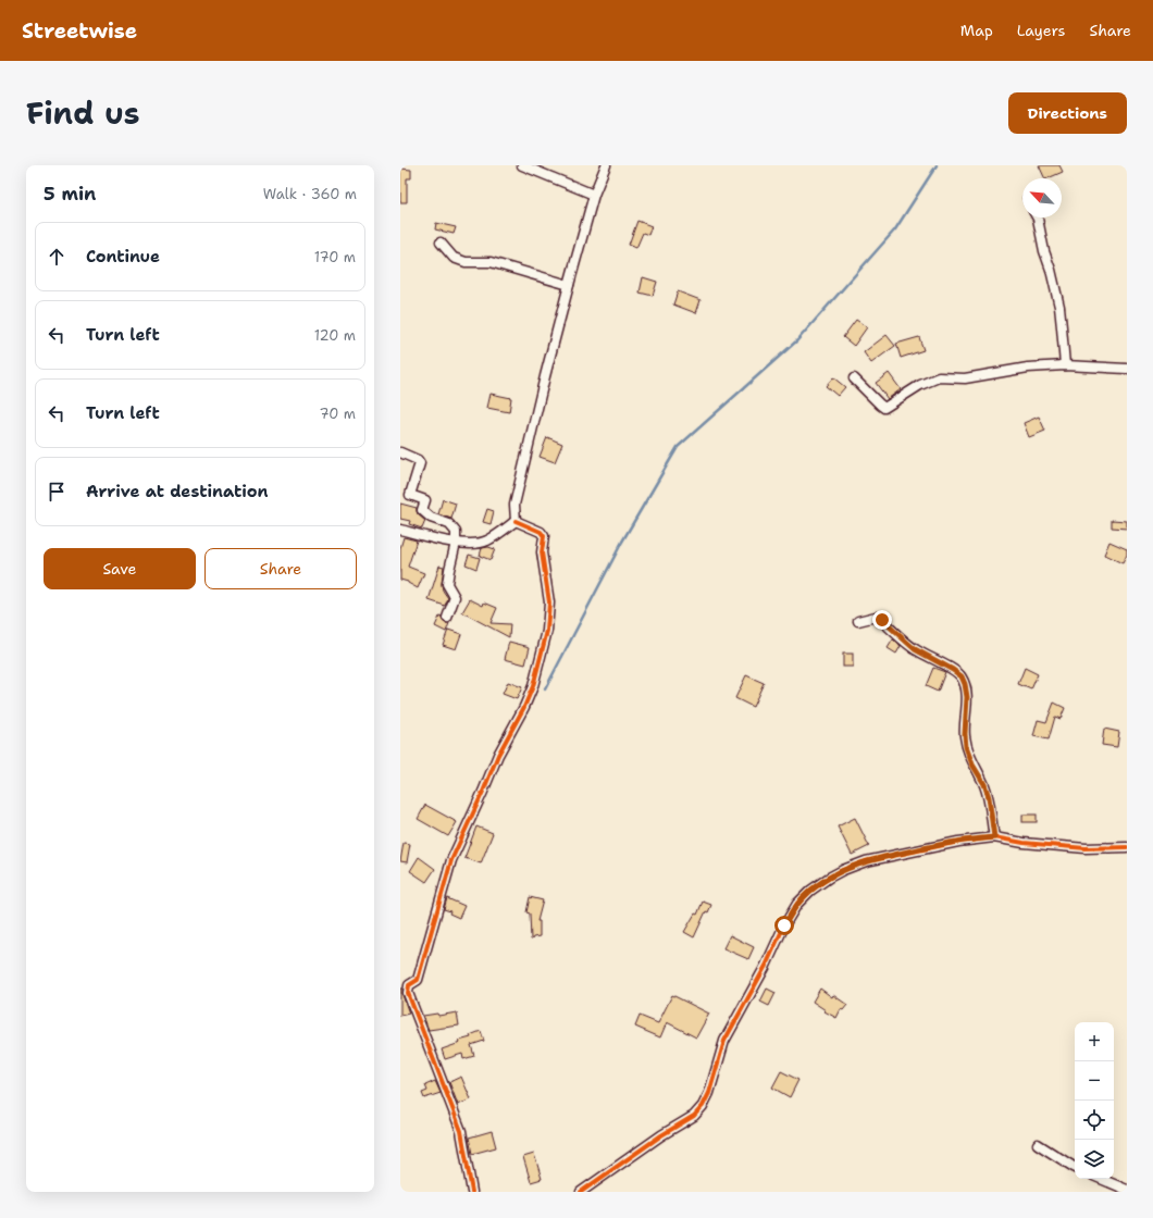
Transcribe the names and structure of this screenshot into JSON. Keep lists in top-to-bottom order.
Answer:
{
  "north": "top left",
  "page": {
    "header": "Streetwise",
    "nav": ["Map", "Layers", "Share"],
    "title": "Find us",
    "buttons": [
      "Directions",
      ["Save", "Share"]
    ],
    "heading": ["5 min", "Walk · 360 m"],
    "list": [
      ["Continue", "170 m"],
      ["Turn left", "120 m"],
      ["Turn left", "70 m"],
      "Arrive at destination"
    ],
    "map_buttons": ["+", "−"]
  }
}
